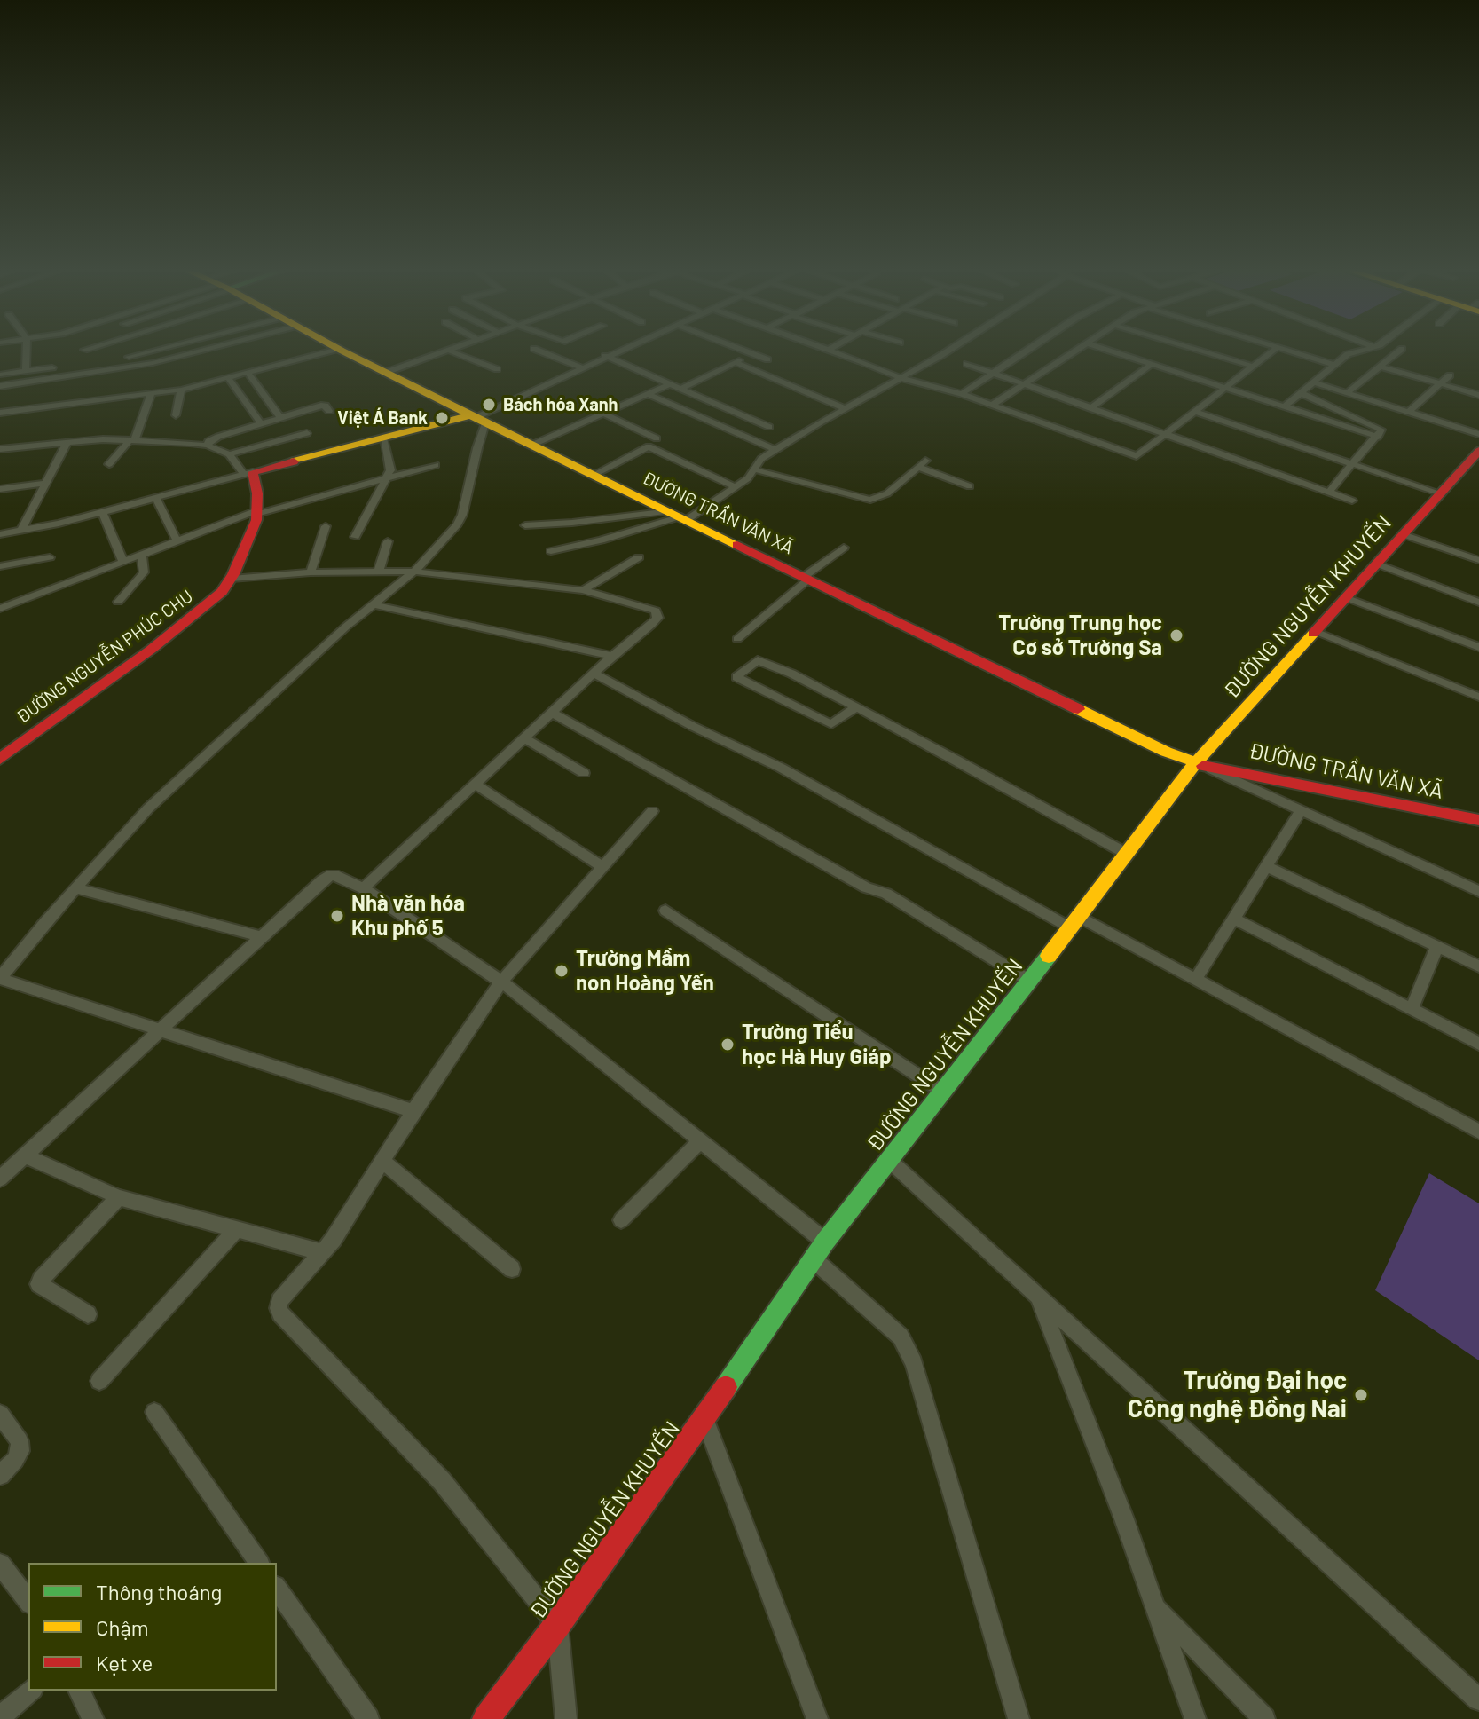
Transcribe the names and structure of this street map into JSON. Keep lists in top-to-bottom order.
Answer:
{
  "streets": {
    "street": ["ĐƯỜNG TRẦN VĂN XÃ", "ĐƯỜNG NGUYỄN KHUYẾN", "ĐƯỜNG NGUYỄN PHÚC CHU"]
  },
  "crossings": [
    ["ĐƯỜNG TRẦN VĂN XÃ", "ĐƯỜNG NGUYỄN KHUYẾN"]
  ],
  "places": [
    "Bách hóa Xanh",
    "Việt Á Bank",
    "Trường Trung học Cơ sở Trường Sa",
    "Nhà văn hóa Khu phố 5",
    "Trường Mầm non Hoàng Yến",
    "Trường Tiểu học Hà Huy Giáp",
    "Trường Đại học Công nghệ Đồng Nai"
  ],
  "legend": ["Thông thoáng", "Chậm", "Kẹt xe"]
}
